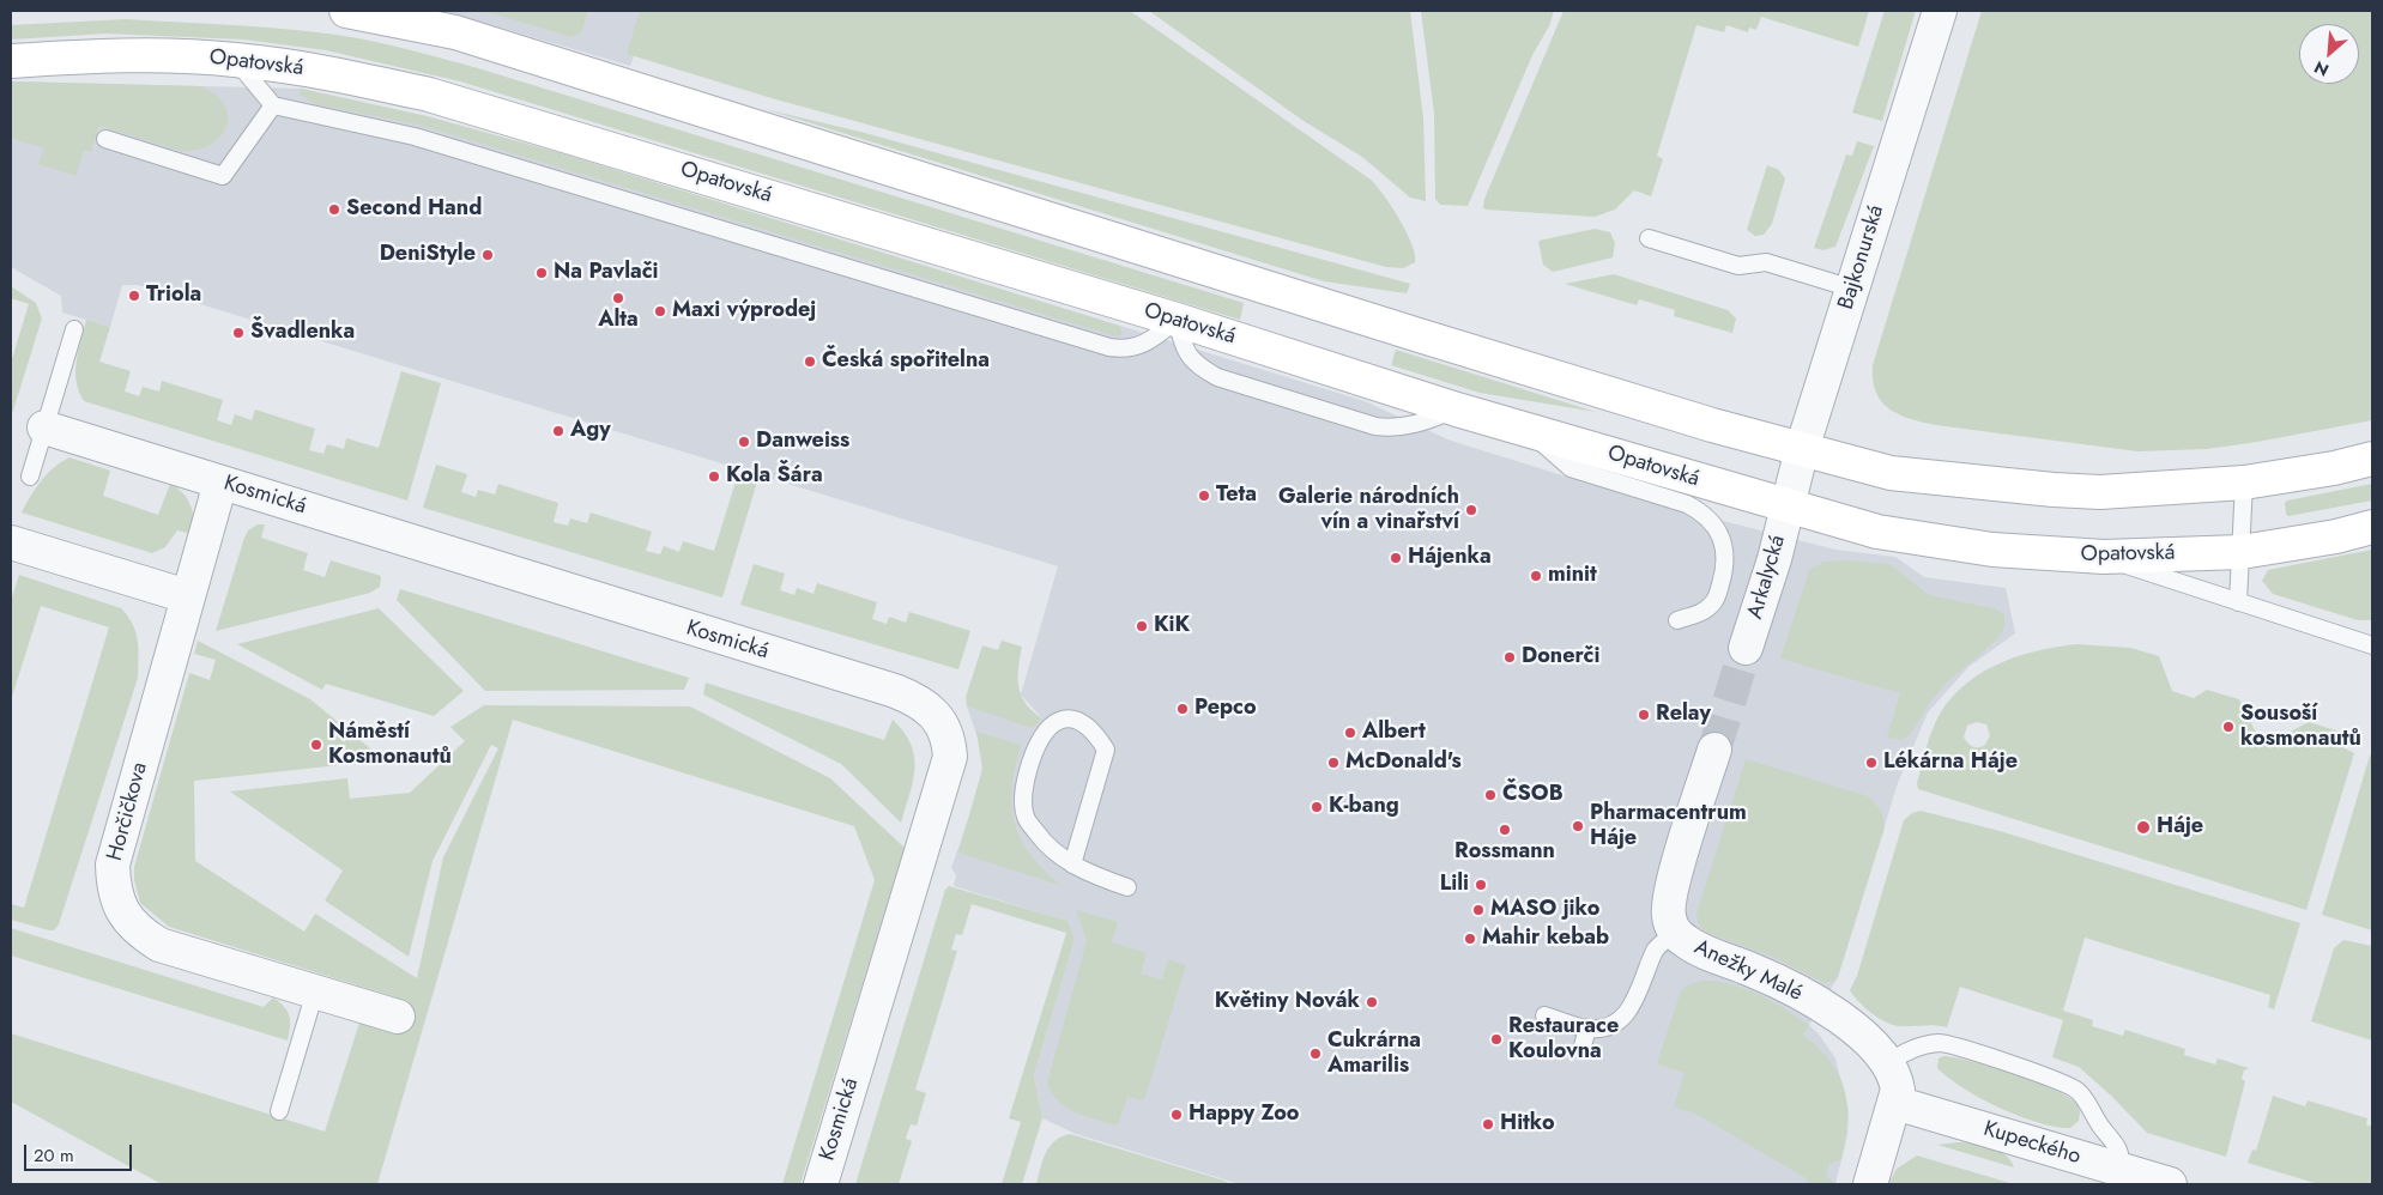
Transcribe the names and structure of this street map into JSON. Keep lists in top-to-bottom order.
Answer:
{
  "streets": {
    "main road": ["Opatovská"],
    "street": [
      "Bajkonurská",
      "Kosmická",
      "Arkalycká",
      "Horčičkova",
      "Anežky Malé",
      "Kupeckého"
    ]
  },
  "crossings": [
    ["Opatovská", "Bajkonurská"],
    ["Opatovská", "Arkalycká"],
    ["Bajkonurská", "Arkalycká"],
    ["Kosmická", "Horčičkova"],
    ["Anežky Malé", "Kupeckého"]
  ],
  "places": [
    "Second Hand",
    "DeniStyle",
    "Na Pavlači",
    "Triola",
    "Alta",
    "Maxi výprodej",
    "Švadlenka",
    "Česká spořitelna",
    "Agy",
    "Danweiss",
    "Kola Šára",
    "Teta",
    "Galerie národních vín a vinařství",
    "Hájenka",
    "minit",
    "KiK",
    "Donerči",
    "Pepco",
    "Relay",
    "Sousoší kosmonautů",
    "Albert",
    "Náměstí Kosmonautů",
    "McDonald's",
    "Lékárna Háje",
    "ČSOB",
    "K-bang",
    "Pharmacentrum Háje",
    "Háje",
    "Rossmann",
    "Lili",
    "MASO jiko",
    "Mahir kebab",
    "Květiny Novák",
    "Restaurace Koulovna",
    "Cukrárna Amarilis",
    "Happy Zoo",
    "Hitko"
  ],
  "scale_bar": "20 m",
  "north": "bottom left"
}
